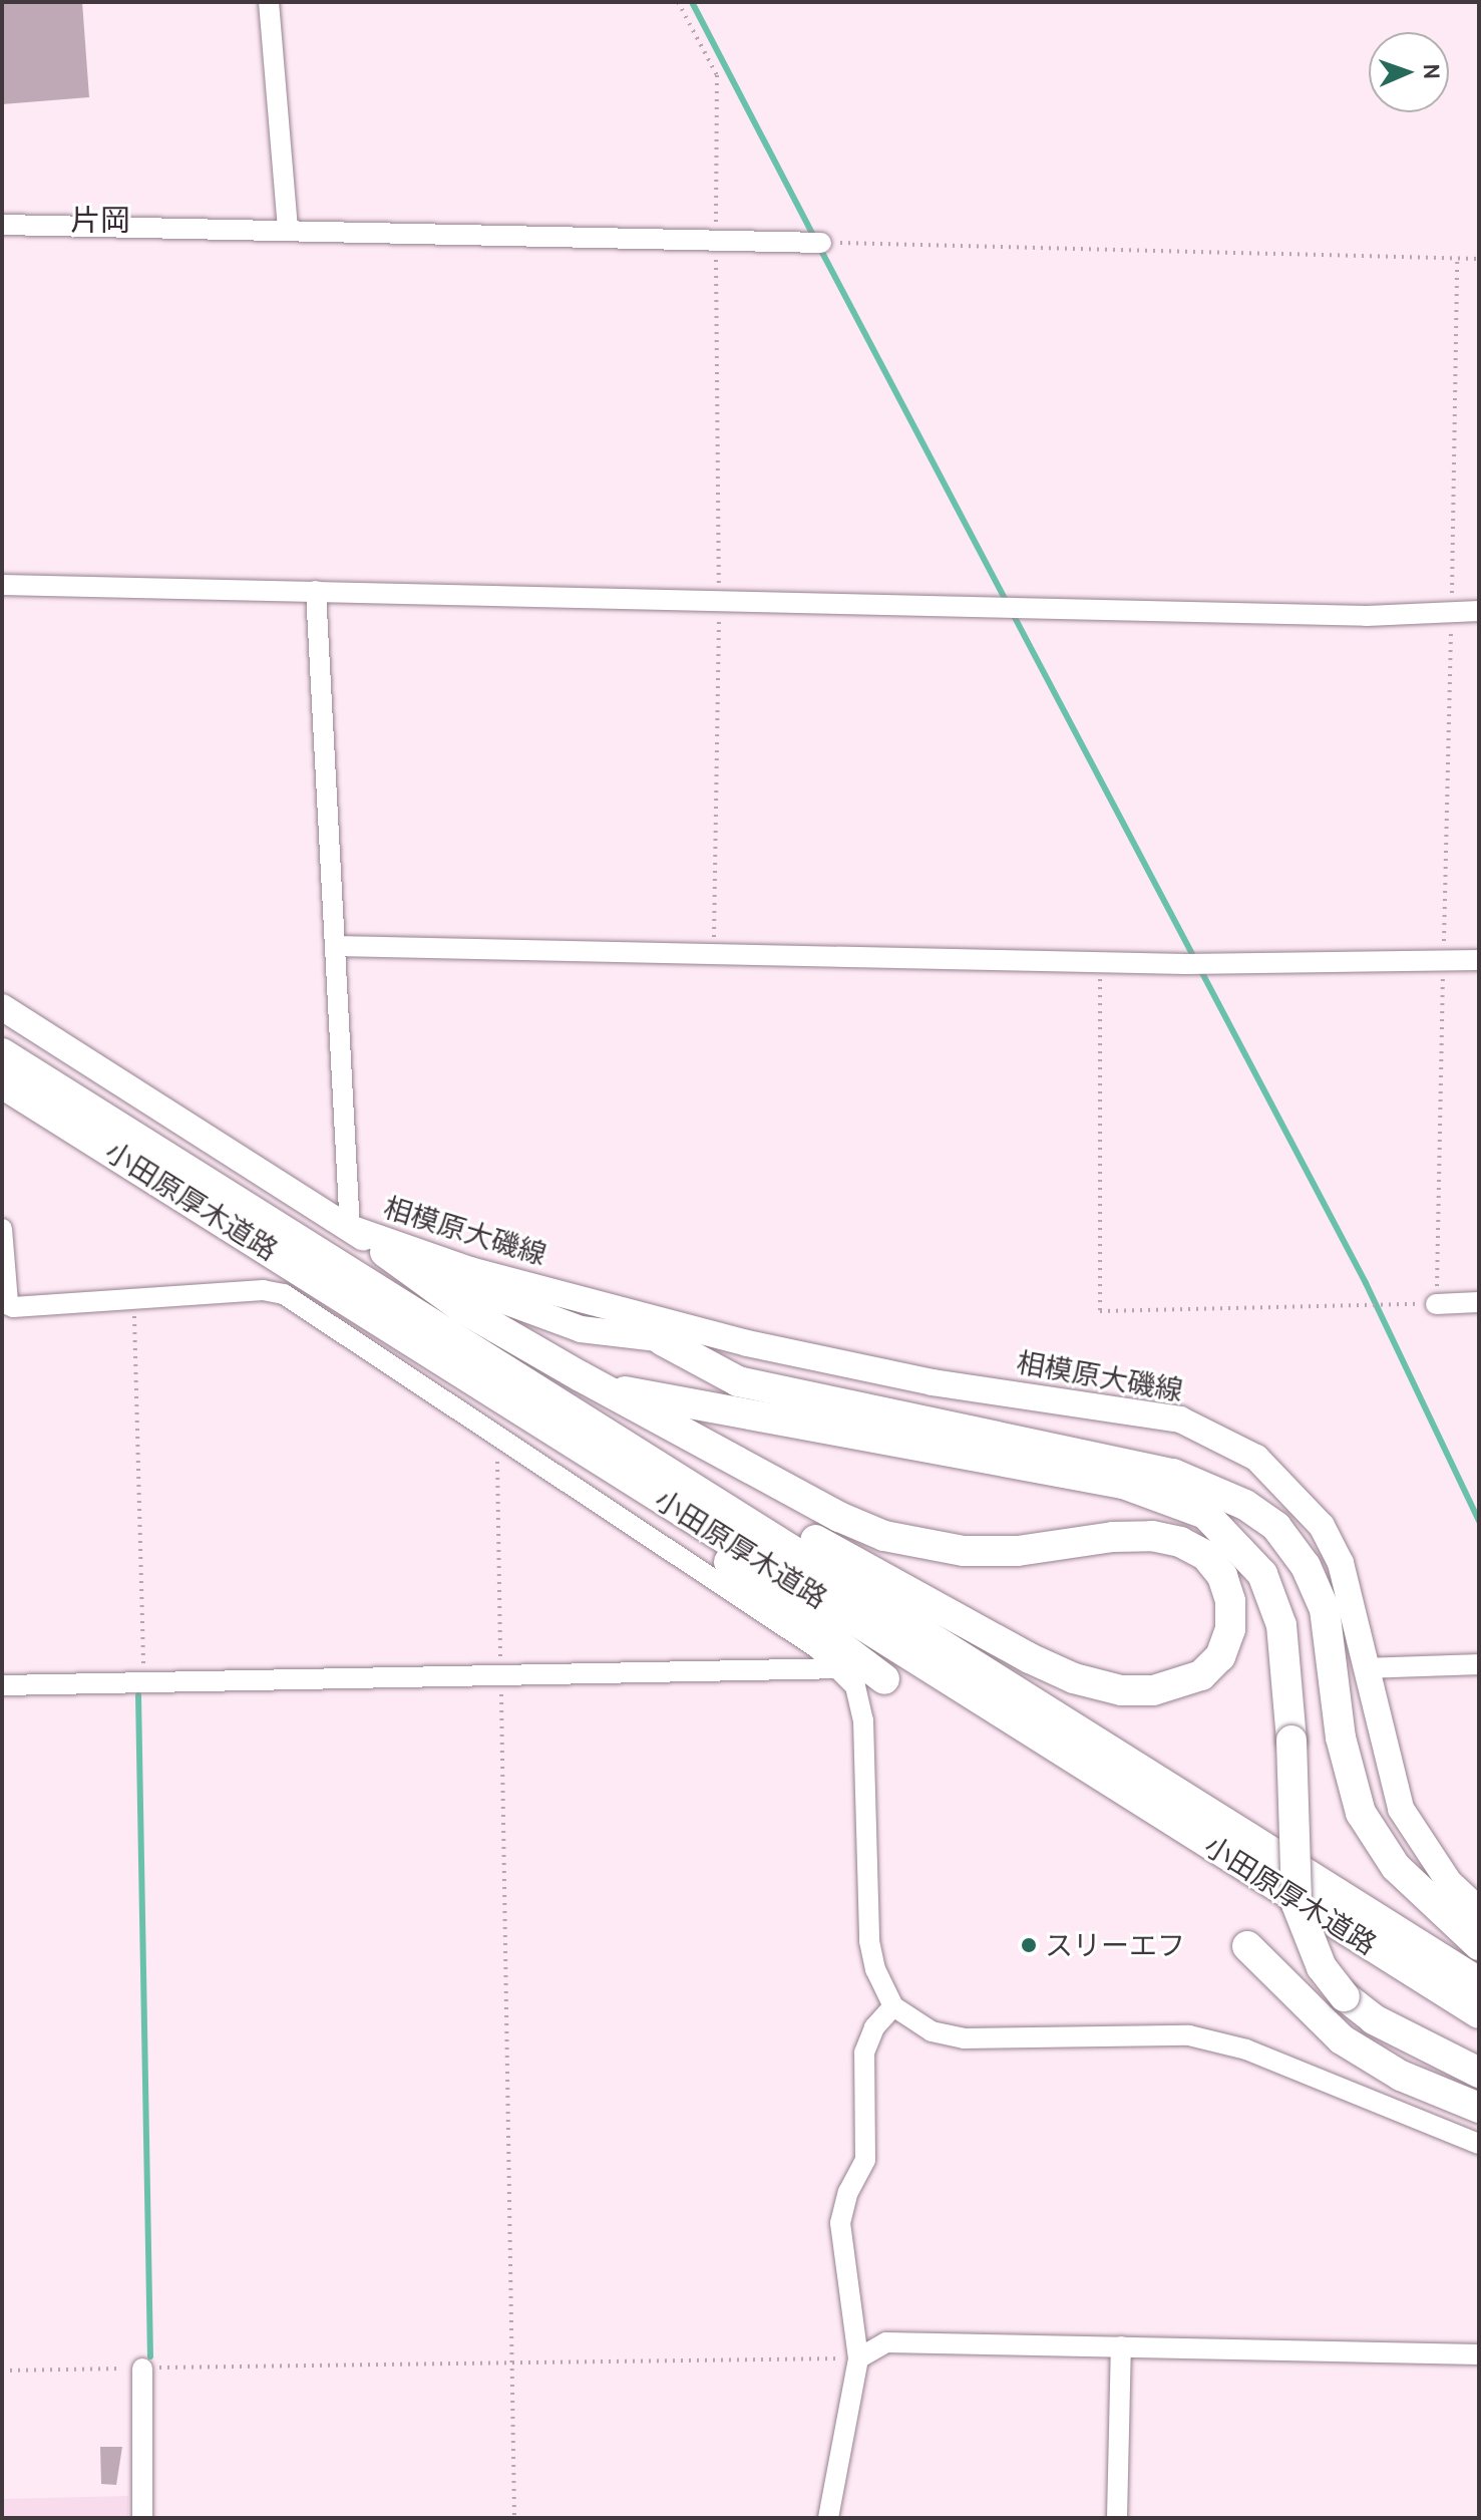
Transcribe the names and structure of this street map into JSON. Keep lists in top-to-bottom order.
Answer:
{
  "streets": {
    "highway": ["小田原厚木道路"],
    "main road": ["相模原大磯線"]
  },
  "districts": ["片岡"],
  "places": ["スリーエフ"],
  "north": "right"
}
